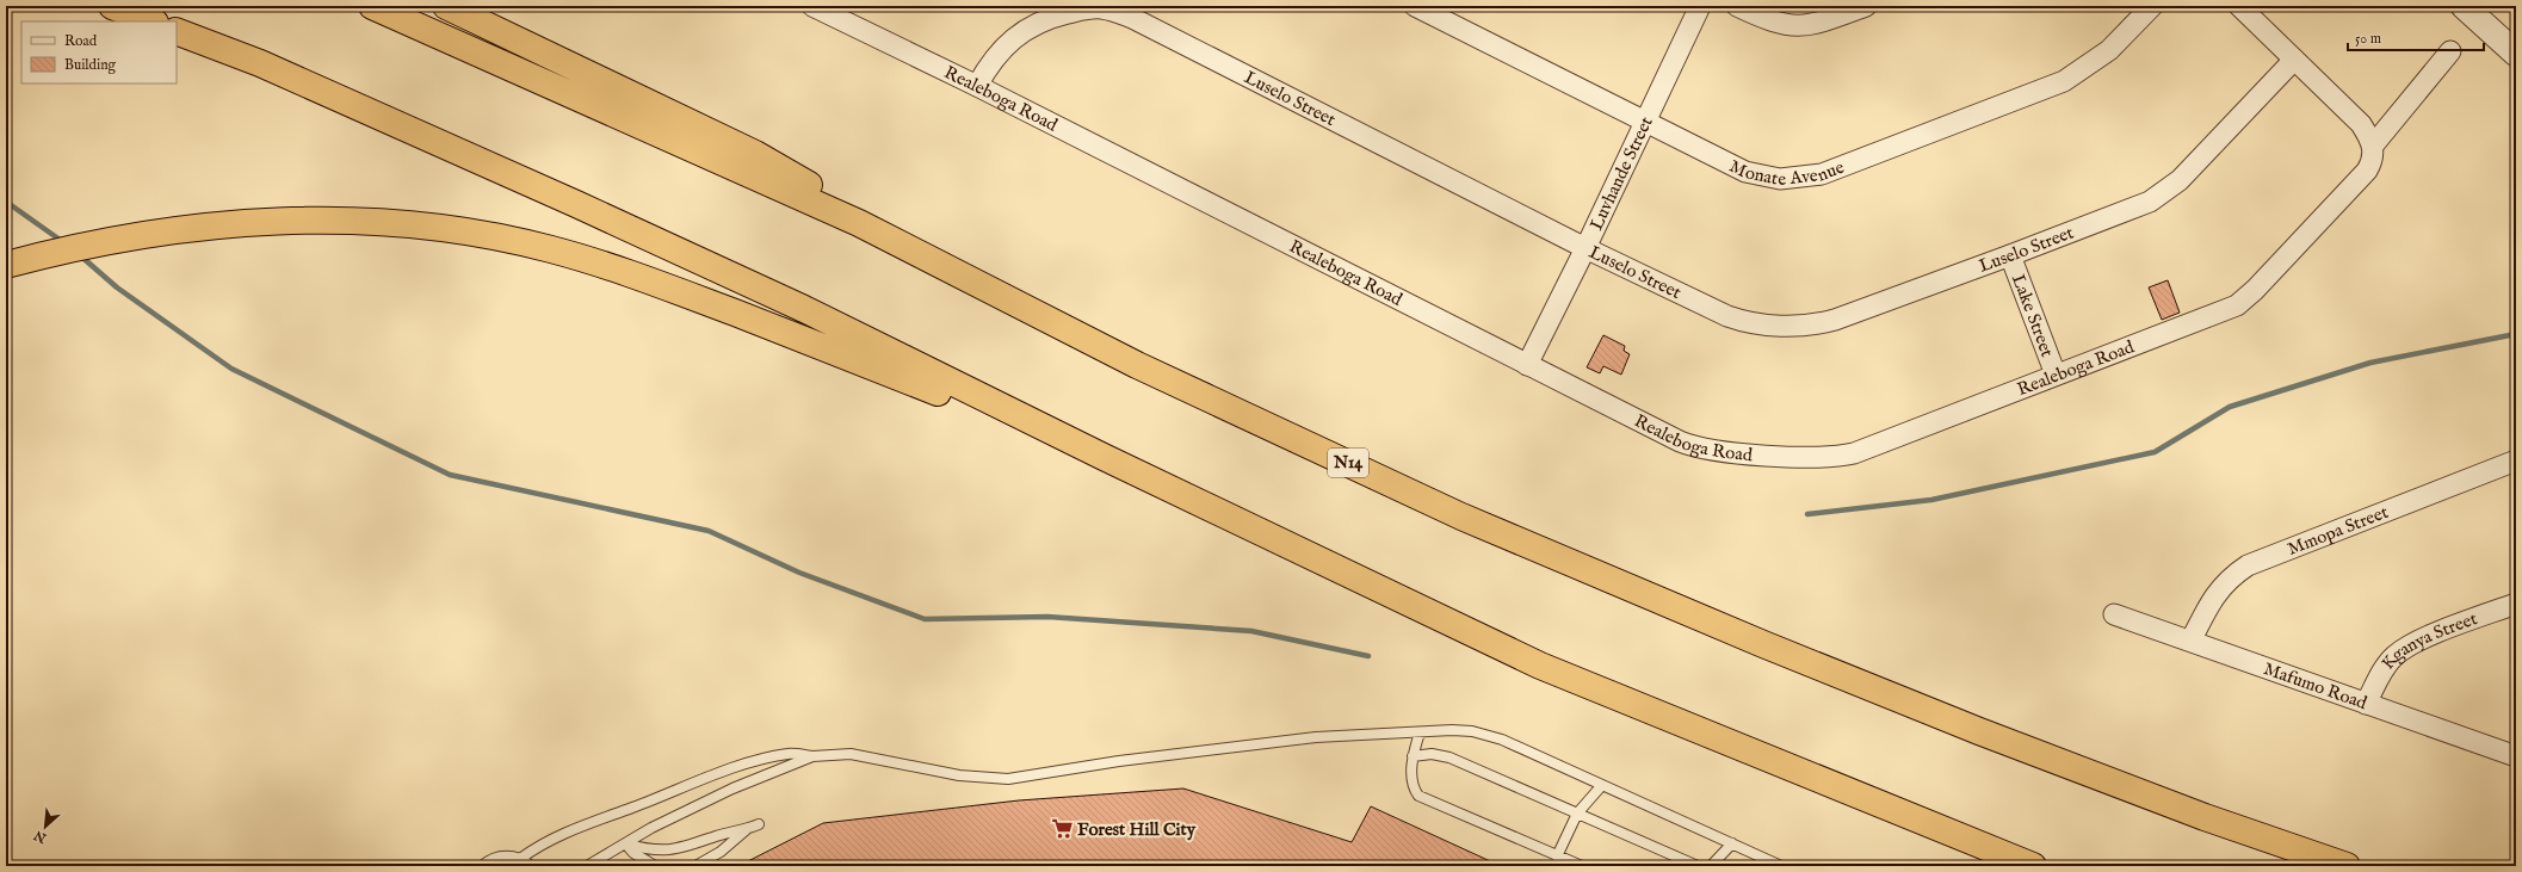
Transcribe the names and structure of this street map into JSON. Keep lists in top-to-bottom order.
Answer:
{
  "streets": {
    "highway": ["N14"],
    "street": [
      "Luselo Street",
      "Realeboga Road",
      "Monate Avenue",
      "Luvhande Street",
      "Lake Street",
      "Mmopa Street",
      "Kganya Street",
      "Mafumo Road"
    ]
  },
  "crossings": [
    ["Luselo Street", "Realeboga Road"],
    ["Luselo Street", "Luvhande Street"],
    ["Luselo Street", "Lake Street"],
    ["Realeboga Road", "Luvhande Street"],
    ["Realeboga Road", "Lake Street"],
    ["Monate Avenue", "Luvhande Street"],
    ["Mmopa Street", "Mafumo Road"],
    ["Kganya Street", "Mafumo Road"]
  ],
  "places": {
    "supermarket": ["Forest Hill City"]
  },
  "legend": ["Road", "Building"],
  "scale_bar": "50 m",
  "north": "bottom left"
}
